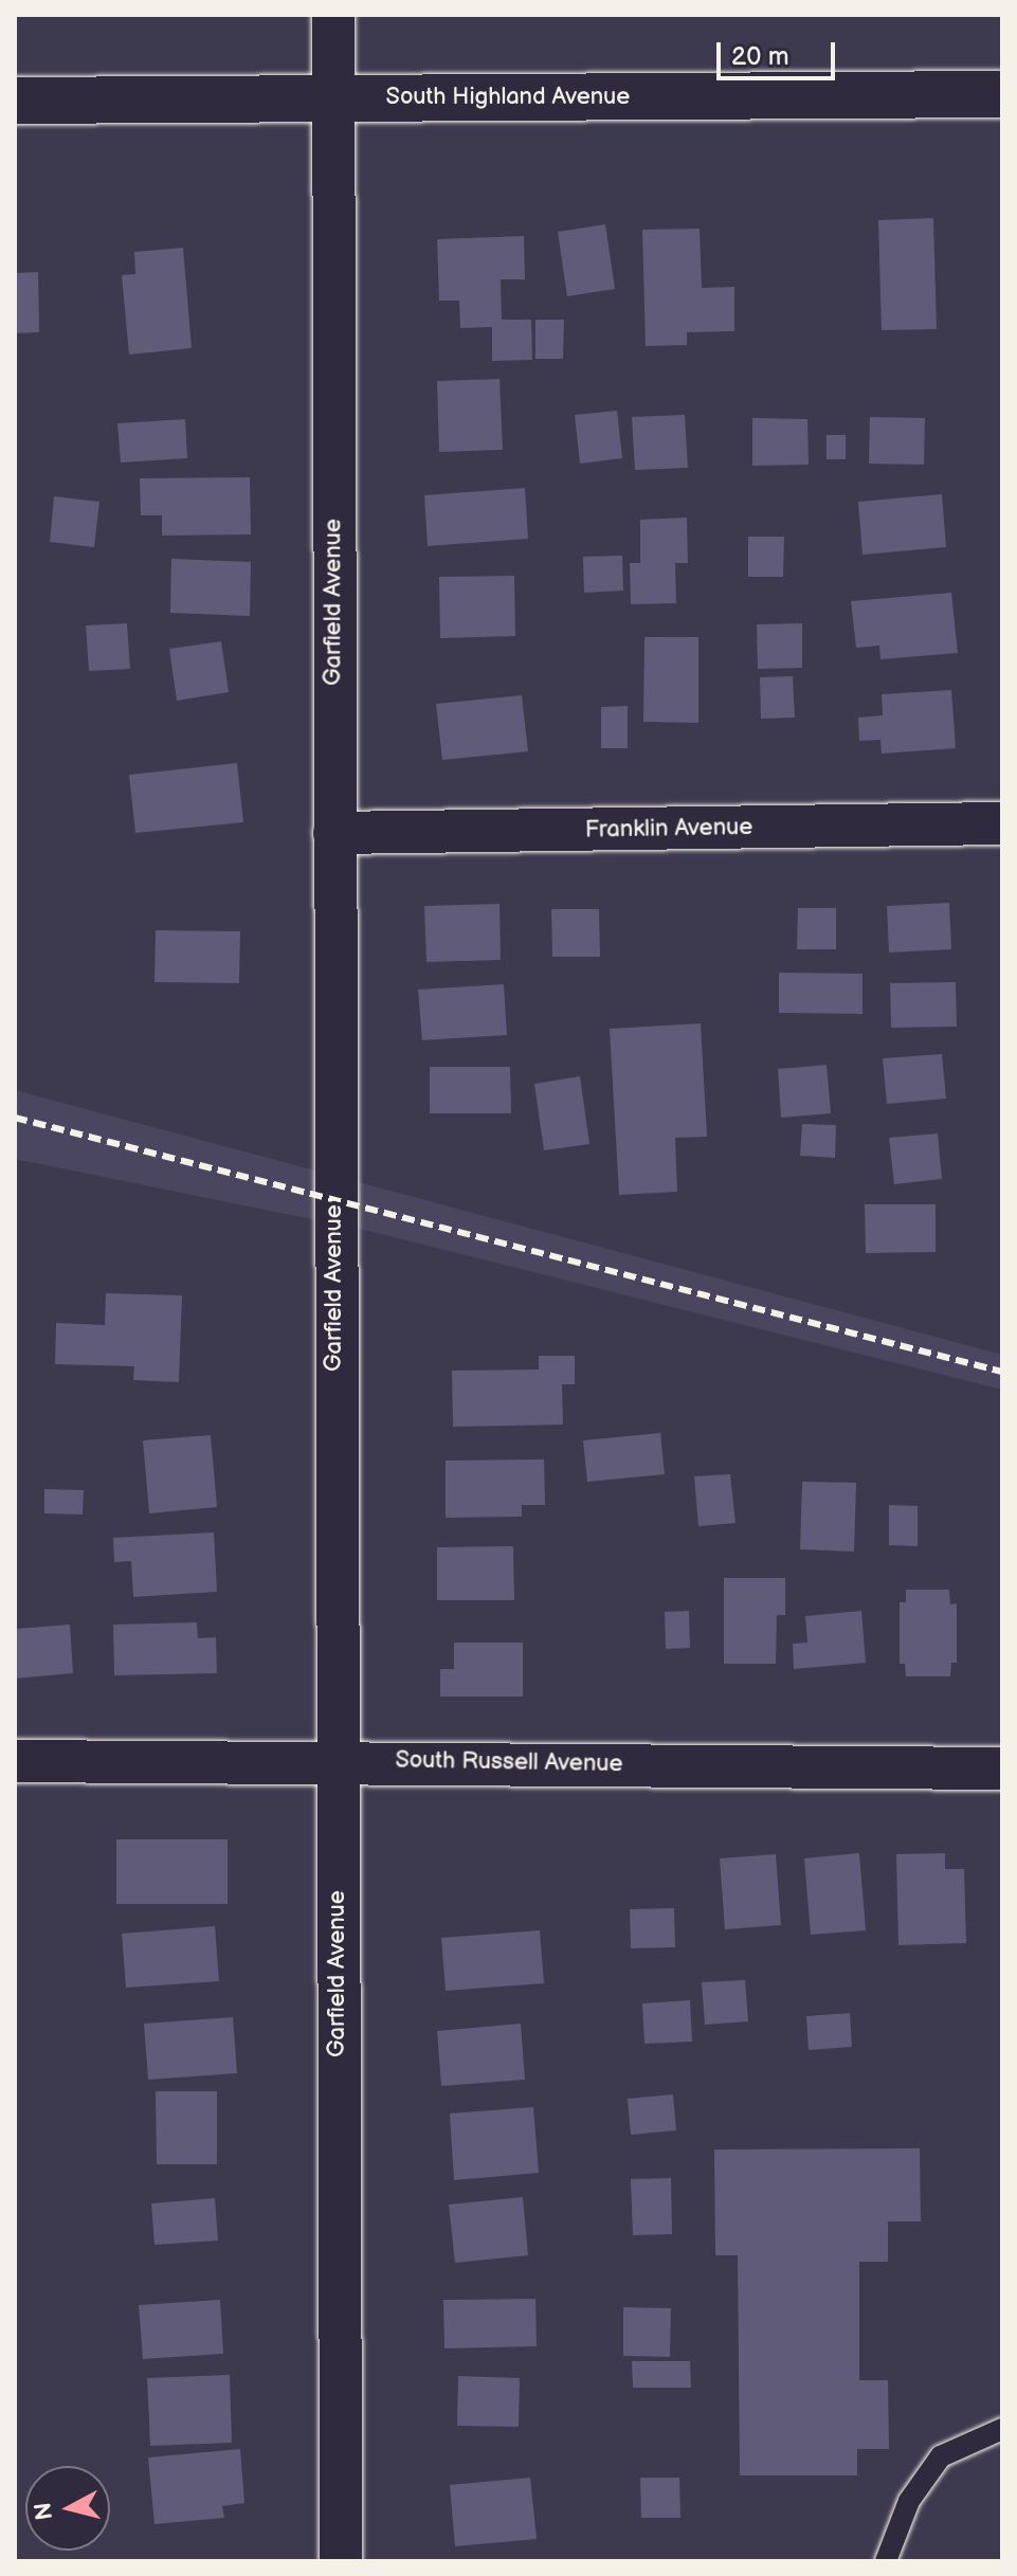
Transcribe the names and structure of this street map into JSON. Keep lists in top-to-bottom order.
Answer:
{
  "streets": {
    "street": [
      "South Highland Avenue",
      "Garfield Avenue",
      "Franklin Avenue",
      "South Russell Avenue"
    ]
  },
  "crossings": [
    ["South Highland Avenue", "Garfield Avenue"],
    ["Garfield Avenue", "Franklin Avenue"],
    ["Garfield Avenue", "South Russell Avenue"]
  ],
  "scale_bar": "20 m",
  "north": "left"
}
